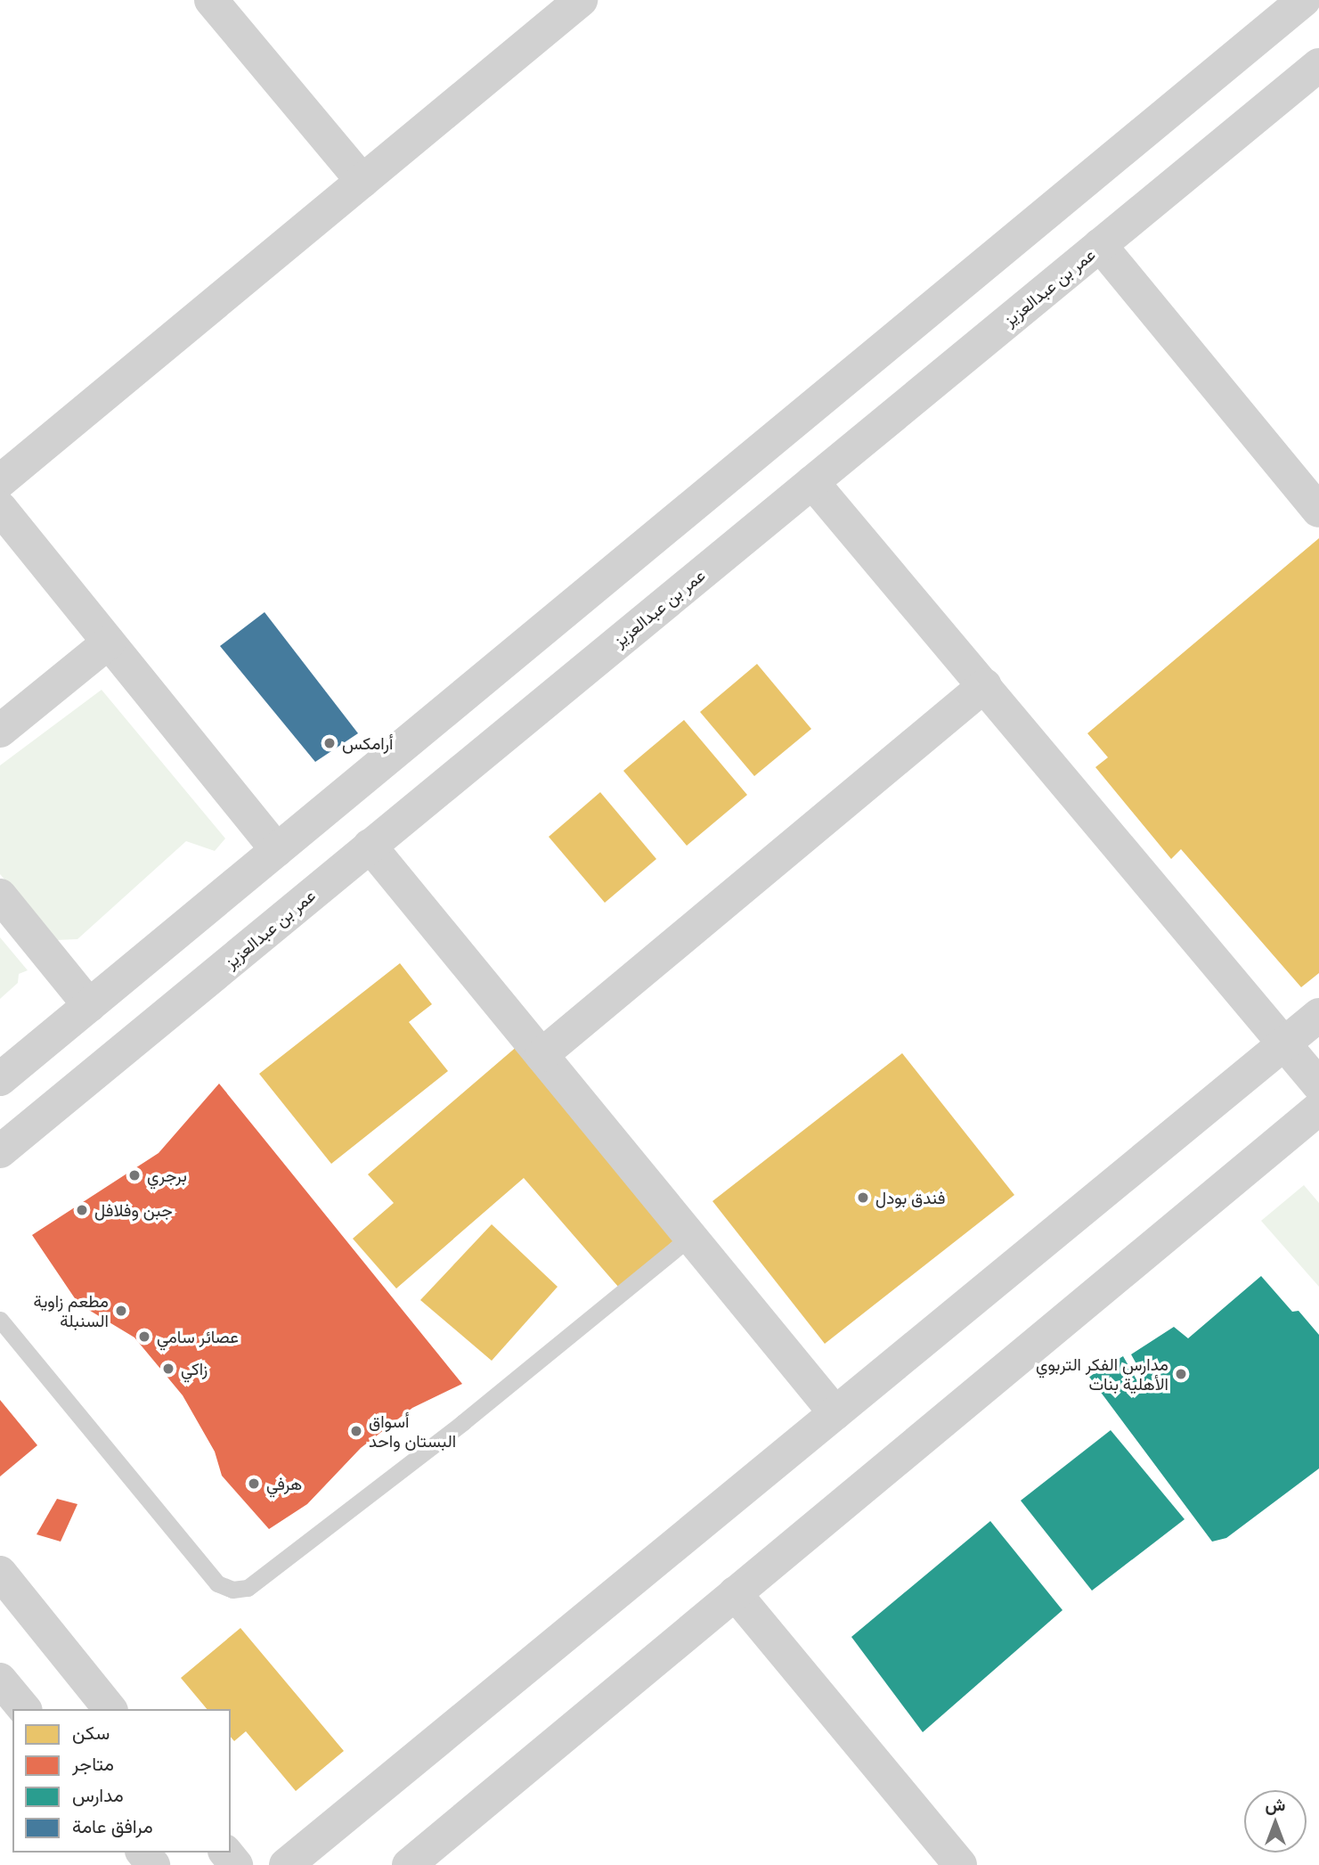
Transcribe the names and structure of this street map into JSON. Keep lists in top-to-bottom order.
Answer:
{
  "streets": {
    "street": ["عمر بن عبدالعزيز"]
  },
  "places": [
    "أرامكس",
    "برجري",
    "فندق بودل",
    "جبن وفلافل",
    "مطعم زاوية السنبلة",
    "عصائر سامي",
    "زاكي",
    "مدارس الفكر التربوي الأهلية بنات",
    "أسواق البستان واحد",
    "هرفي"
  ],
  "legend": [
    "سكن",
    "متاجر",
    "مدارس",
    "مرافق عامة"
  ],
  "north": "top"
}
